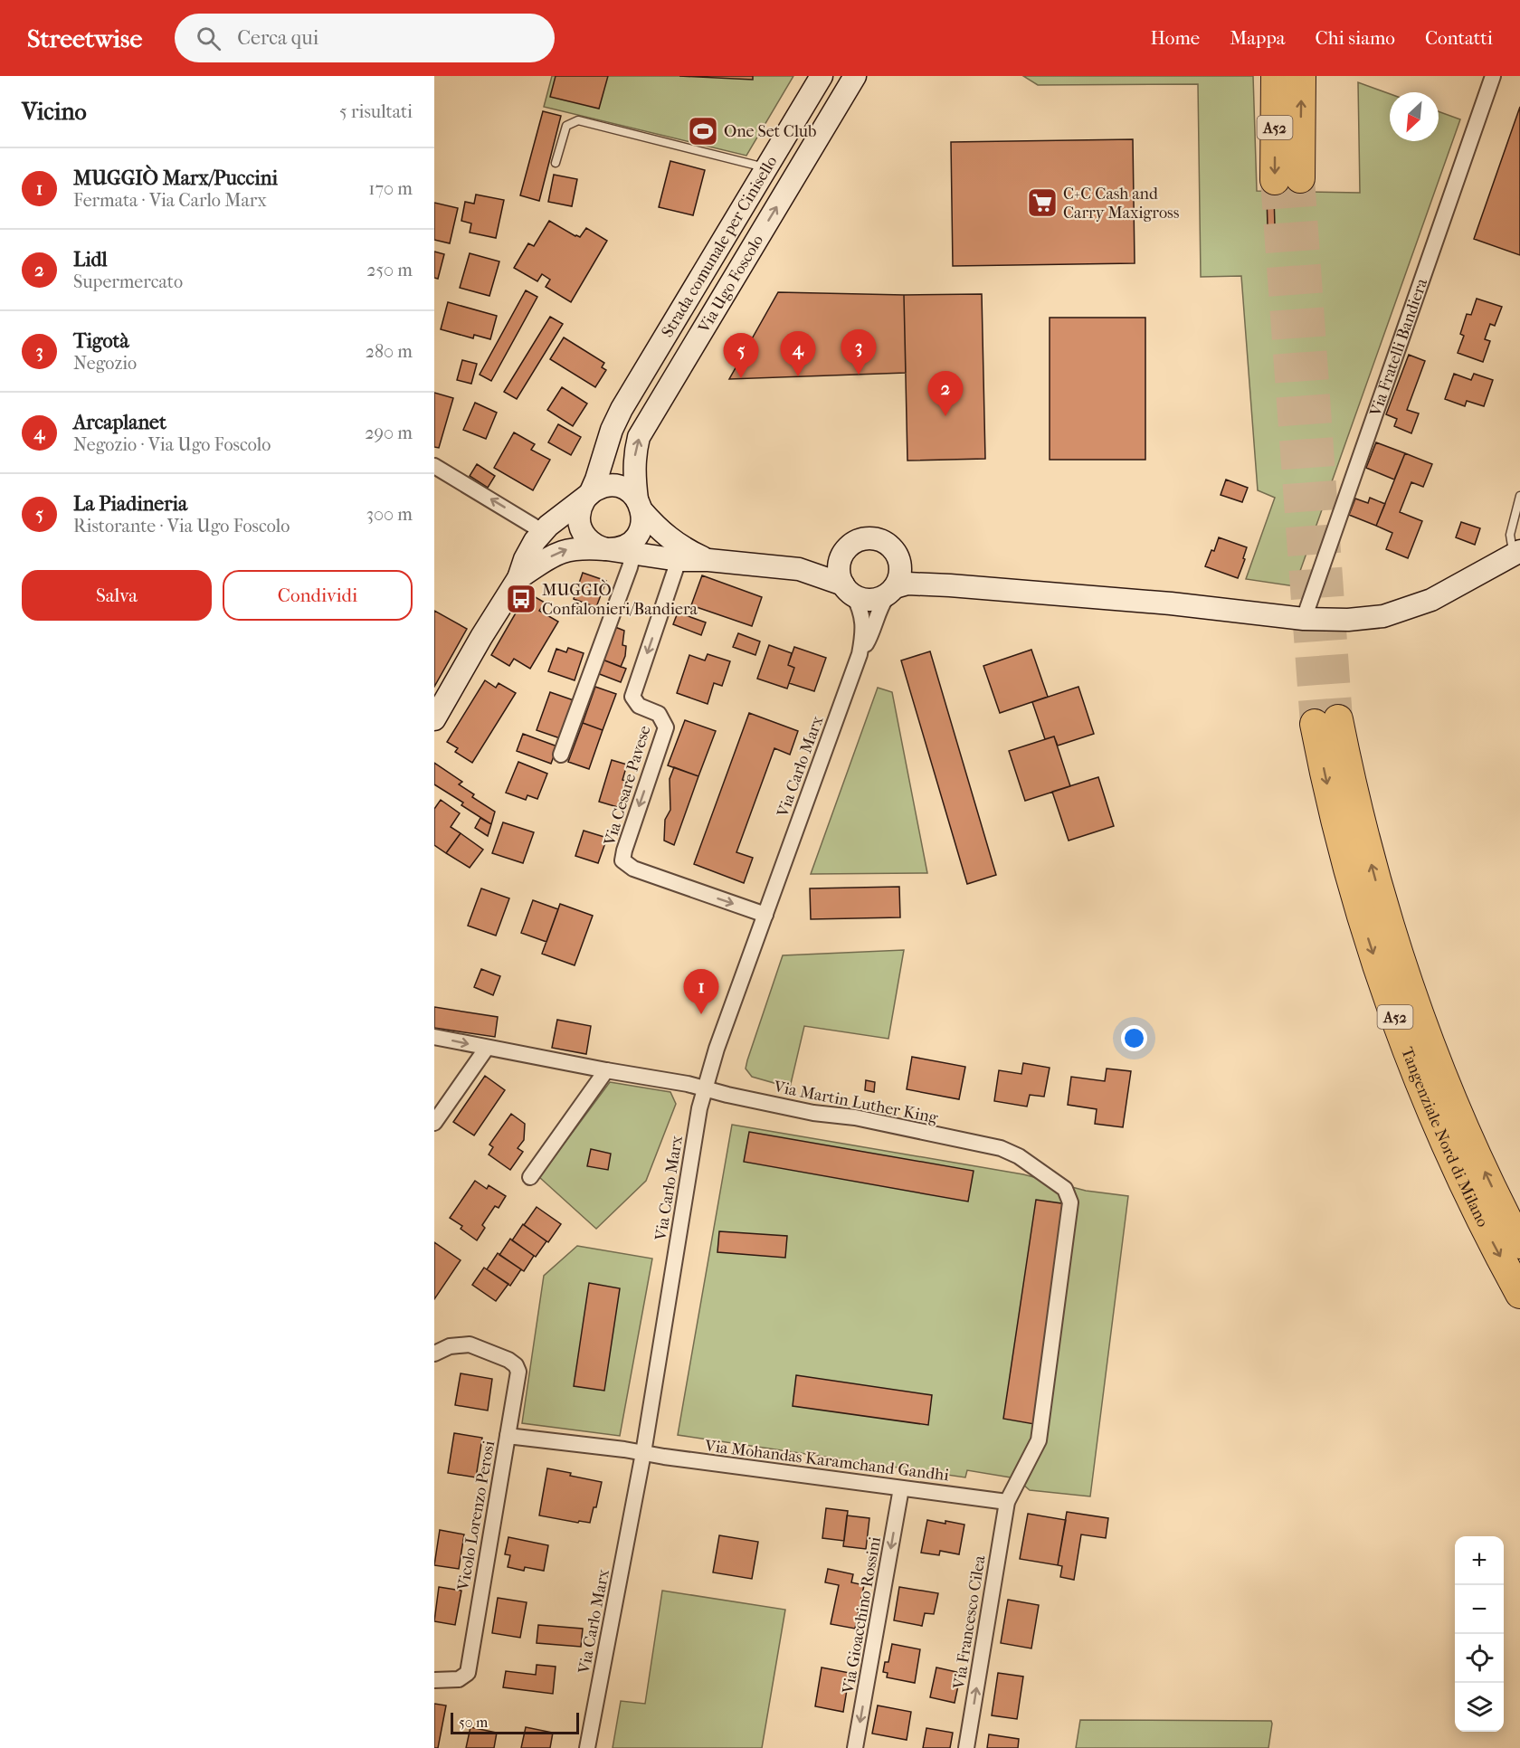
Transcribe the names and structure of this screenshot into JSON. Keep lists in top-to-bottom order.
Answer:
{
  "streets": {
    "highway": ["A52", "Tangenziale Nord di Milano"],
    "street": [
      "Strada comunale per Cinisello",
      "Via Ugo Foscolo",
      "Via Fratelli Bandiera",
      "Via Carlo Marx",
      "Via Cesare Pavese",
      "Via Martin Luther King",
      "Via Mohandas Karamchand Gandhi",
      "Vicolo Lorenzo Perosi",
      "Via Gioacchino Rossini",
      "Via Francesco Cilea"
    ]
  },
  "crossings": [
    ["Strada comunale per Cinisello", "Via Ugo Foscolo"],
    ["Via Carlo Marx", "Via Cesare Pavese"],
    ["Via Carlo Marx", "Via Martin Luther King"],
    ["Via Carlo Marx", "Via Mohandas Karamchand Gandhi"],
    ["Via Carlo Marx", "Vicolo Lorenzo Perosi"],
    ["Via Martin Luther King", "Via Mohandas Karamchand Gandhi"],
    ["Via Martin Luther King", "Via Francesco Cilea"],
    ["Via Mohandas Karamchand Gandhi", "Vicolo Lorenzo Perosi"],
    ["Via Mohandas Karamchand Gandhi", "Via Gioacchino Rossini"],
    ["Via Mohandas Karamchand Gandhi", "Via Francesco Cilea"]
  ],
  "one_way": ["Via Ugo Foscolo", "Via Gioacchino Rossini", "Via Francesco Cilea"],
  "places": {
    "sports": ["One Set Club"],
    "supermarket": ["C+C Cash and Carry Maxigross"],
    "bus stop": ["MUGGIÒ Confalonieri/Bandiera"]
  },
  "scale_bar": "50 m",
  "north": "bottom left",
  "page": {
    "header": "Streetwise",
    "search": "Cerca qui",
    "nav": [
      "Home",
      "Mappa",
      "Chi siamo",
      "Contatti"
    ],
    "heading": ["Vicino", "5 risultati"],
    "list": [
      {
        "mark": "1",
        "name": "MUGGIÒ Marx/Puccini",
        "note": "Fermata · Via Carlo Marx",
        "value": "170 m"
      },
      {
        "mark": "2",
        "name": "Lidl",
        "note": "Supermercato",
        "value": "250 m"
      },
      {
        "mark": "3",
        "name": "Tigotà",
        "note": "Negozio",
        "value": "280 m"
      },
      {
        "mark": "4",
        "name": "Arcaplanet",
        "note": "Negozio · Via Ugo Foscolo",
        "value": "290 m"
      },
      {
        "mark": "5",
        "name": "La Piadineria",
        "note": "Ristorante · Via Ugo Foscolo",
        "value": "300 m"
      }
    ],
    "pins": [
      "3",
      "4",
      "5",
      "2",
      "1"
    ],
    "buttons": ["Salva", "Condividi"],
    "map_buttons": ["+", "−"],
    "scale": "50 m"
  }
}
